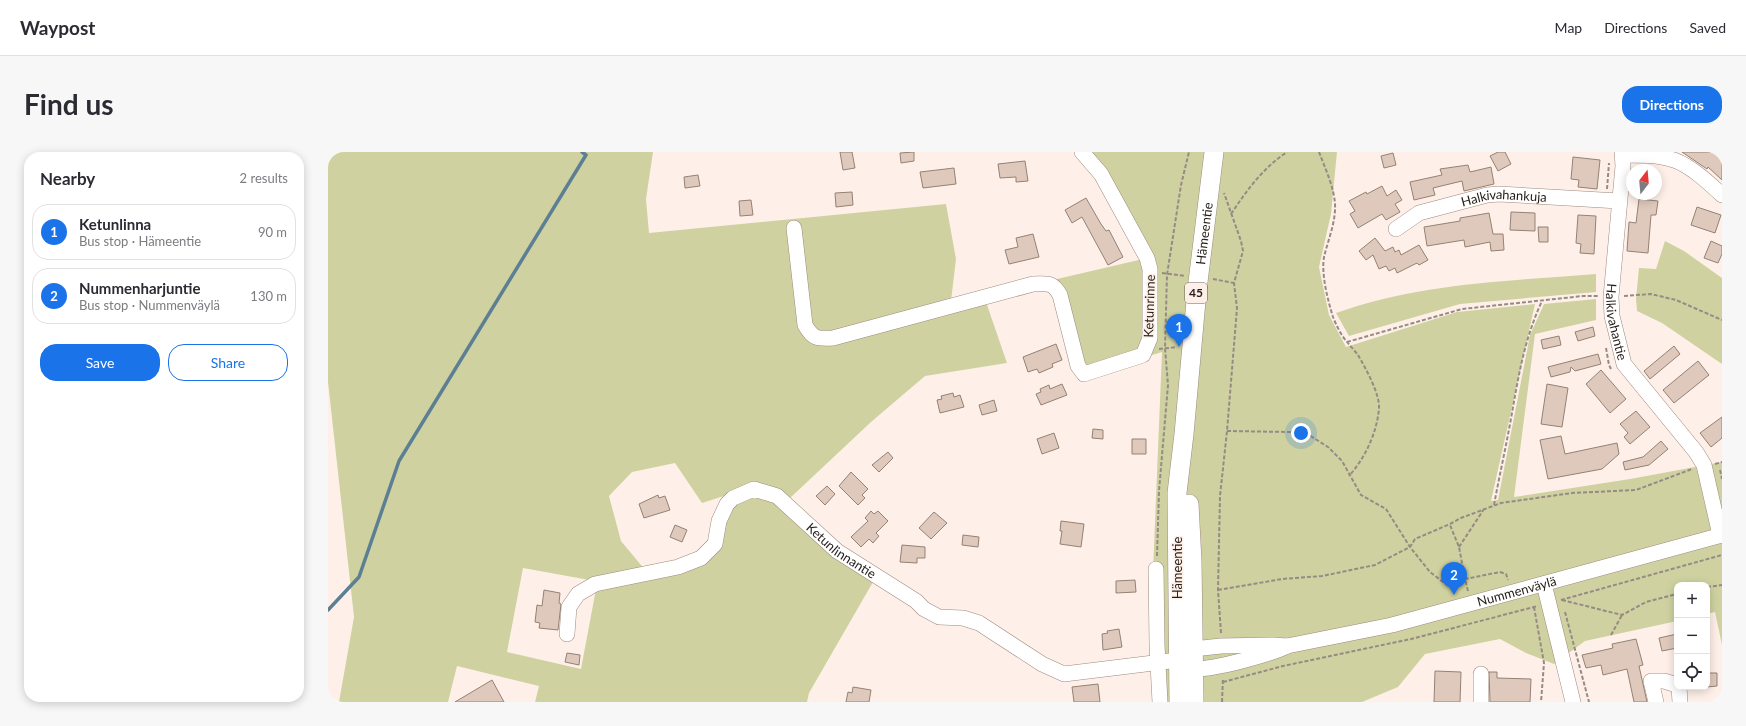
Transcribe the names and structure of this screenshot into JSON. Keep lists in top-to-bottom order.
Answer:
{
  "streets": {
    "main road": ["Hämeentie", "45"],
    "street": [
      "Halkivahankuja",
      "Ketunrinne",
      "Halkivahantie",
      "Ketunlinnantie",
      "Nummenväylä"
    ]
  },
  "crossings": [
    ["Halkivahankuja", "Halkivahantie"],
    ["Hämeentie", "Ketunlinnantie"],
    ["Hämeentie", "Nummenväylä"],
    ["Halkivahantie", "Nummenväylä"],
    ["Ketunlinnantie", "Nummenväylä"]
  ],
  "north": "top",
  "page": {
    "header": "Waypost",
    "nav": ["Map", "Directions", "Saved"],
    "buttons": [
      "Directions",
      ["Save", "Share"]
    ],
    "title": "Find us",
    "heading": ["Nearby", "2 results"],
    "list": [
      {
        "mark": "1",
        "name": "Ketunlinna",
        "note": "Bus stop · Hämeentie",
        "value": "90 m"
      },
      {
        "mark": "2",
        "name": "Nummenharjuntie",
        "note": "Bus stop · Nummenväylä",
        "value": "130 m"
      }
    ],
    "pins": ["1", "2"],
    "map_buttons": ["+", "−"]
  }
}
